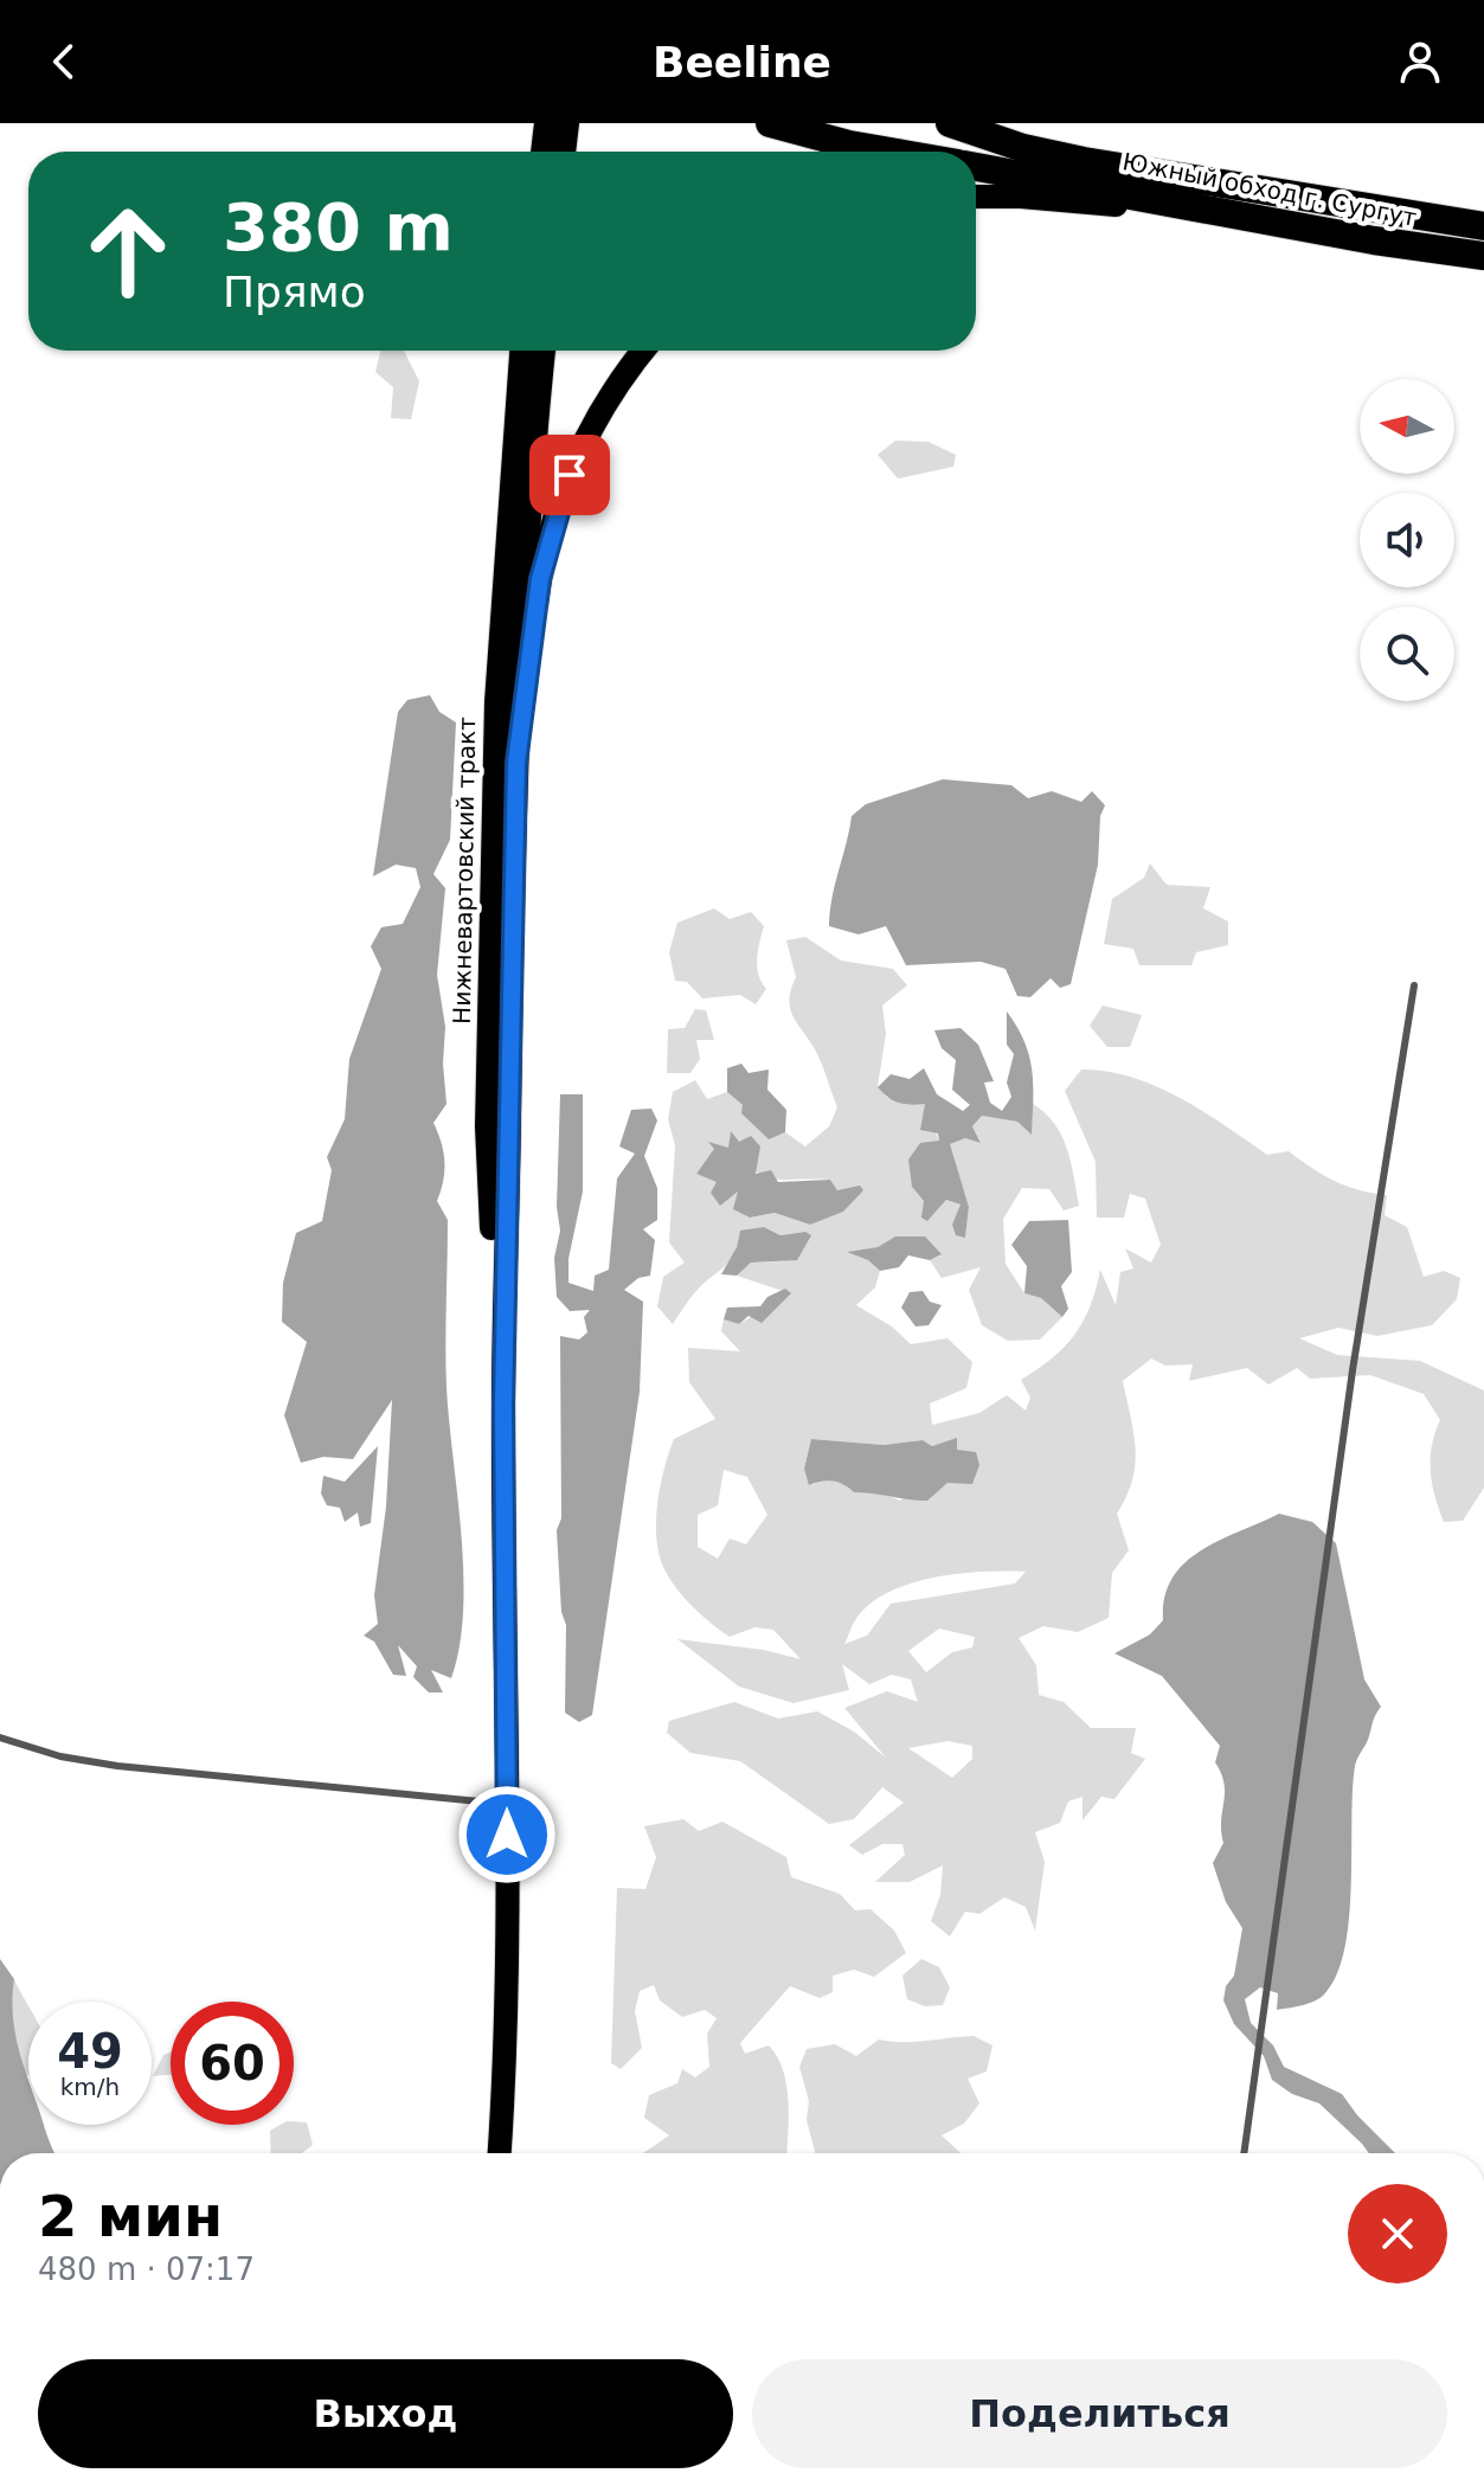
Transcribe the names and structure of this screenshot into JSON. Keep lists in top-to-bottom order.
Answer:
{
  "streets": {
    "highway": ["Южный обход г. Сургут"],
    "main road": ["Нижневартовский тракт"]
  },
  "north": "left",
  "page": {
    "header": "Beeline",
    "turn": ["380 m", "Прямо"],
    "speed": "49 km/h",
    "limit": "60",
    "heading": ["2 мин", "480 m · 07:17"],
    "buttons": ["Выход", "Поделиться"]
  }
}
